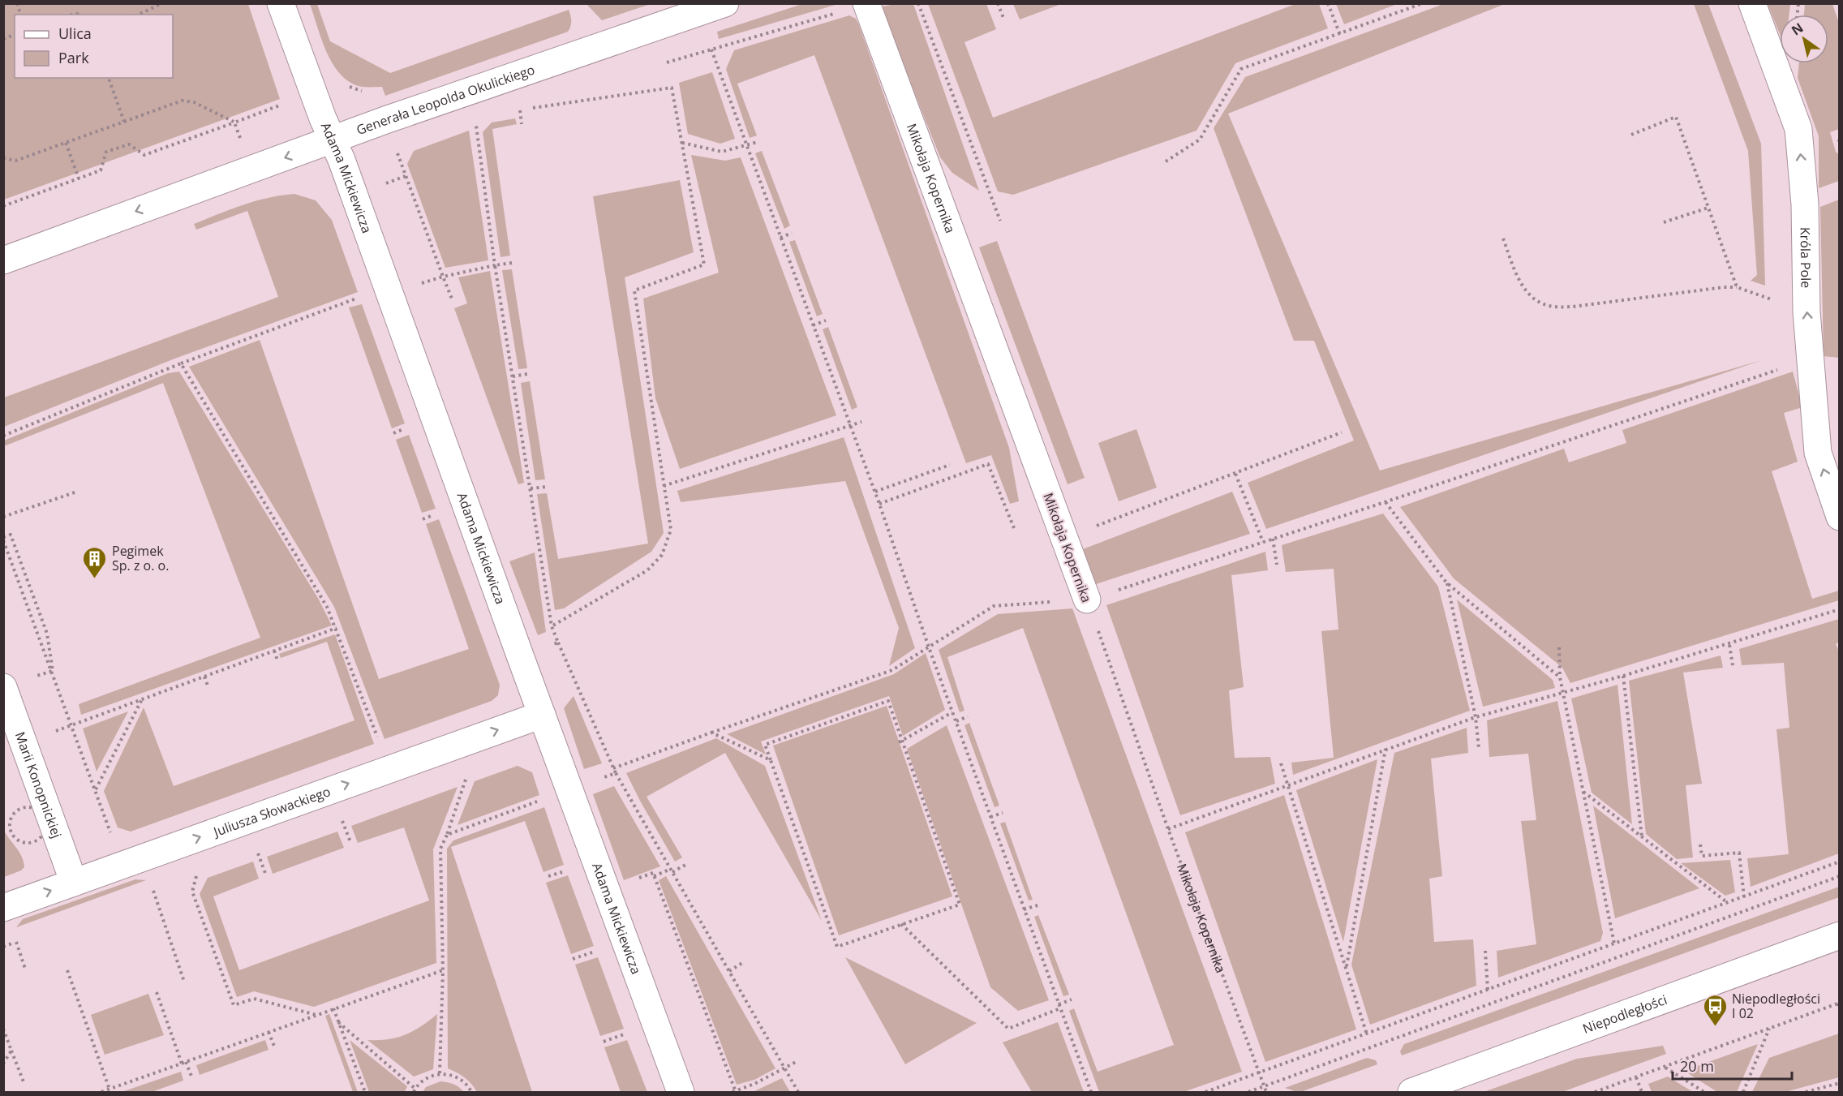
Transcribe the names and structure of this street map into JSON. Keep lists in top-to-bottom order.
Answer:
{
  "streets": {
    "street": [
      "Generała Leopolda Okulickiego",
      "Adama Mickiewicza",
      "Mikołaja Kopernika",
      "Króla Pole",
      "Marii Konopnickiej",
      "Juliusza Słowackiego",
      "Niepodległości"
    ]
  },
  "crossings": [
    ["Generała Leopolda Okulickiego", "Adama Mickiewicza"],
    ["Adama Mickiewicza", "Juliusza Słowackiego"],
    ["Marii Konopnickiej", "Juliusza Słowackiego"]
  ],
  "one_way": ["Generała Leopolda Okulickiego", "Króla Pole", "Juliusza Słowackiego"],
  "places": {
    "building": ["Pegimek Sp. z o. o."],
    "bus stop": ["Niepodległości I 02"]
  },
  "legend": ["Ulica", "Park"],
  "scale_bar": "20 m",
  "north": "top left"
}
